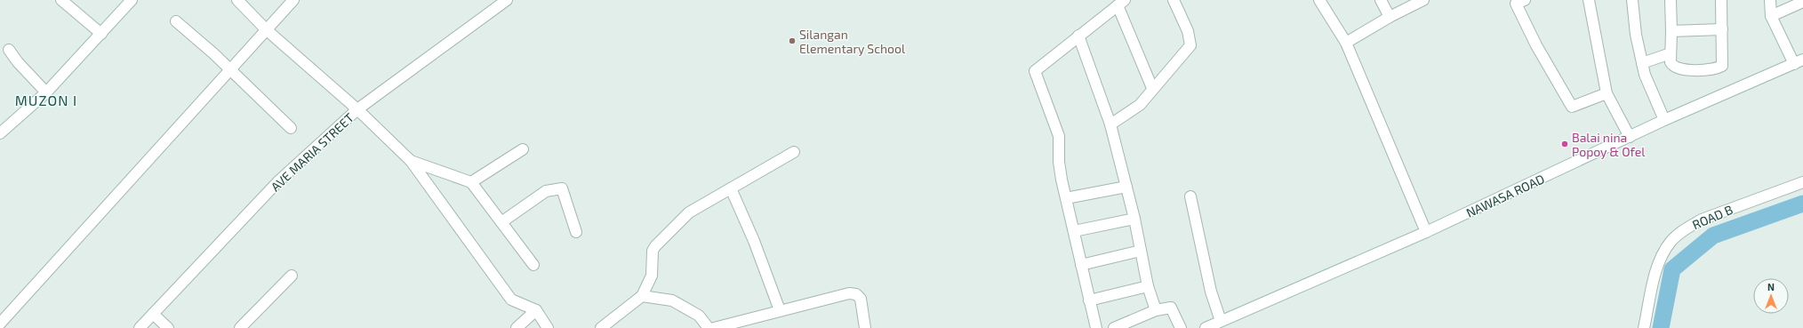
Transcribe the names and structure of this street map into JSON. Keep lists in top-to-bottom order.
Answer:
{
  "streets": {
    "street": ["AVE MARIA STREET", "NAWASA ROAD", "ROAD B"]
  },
  "districts": ["MUZON I"],
  "places": ["Silangan Elementary School", "Balai nina Popoy & Ofel"],
  "north": "top"
}
